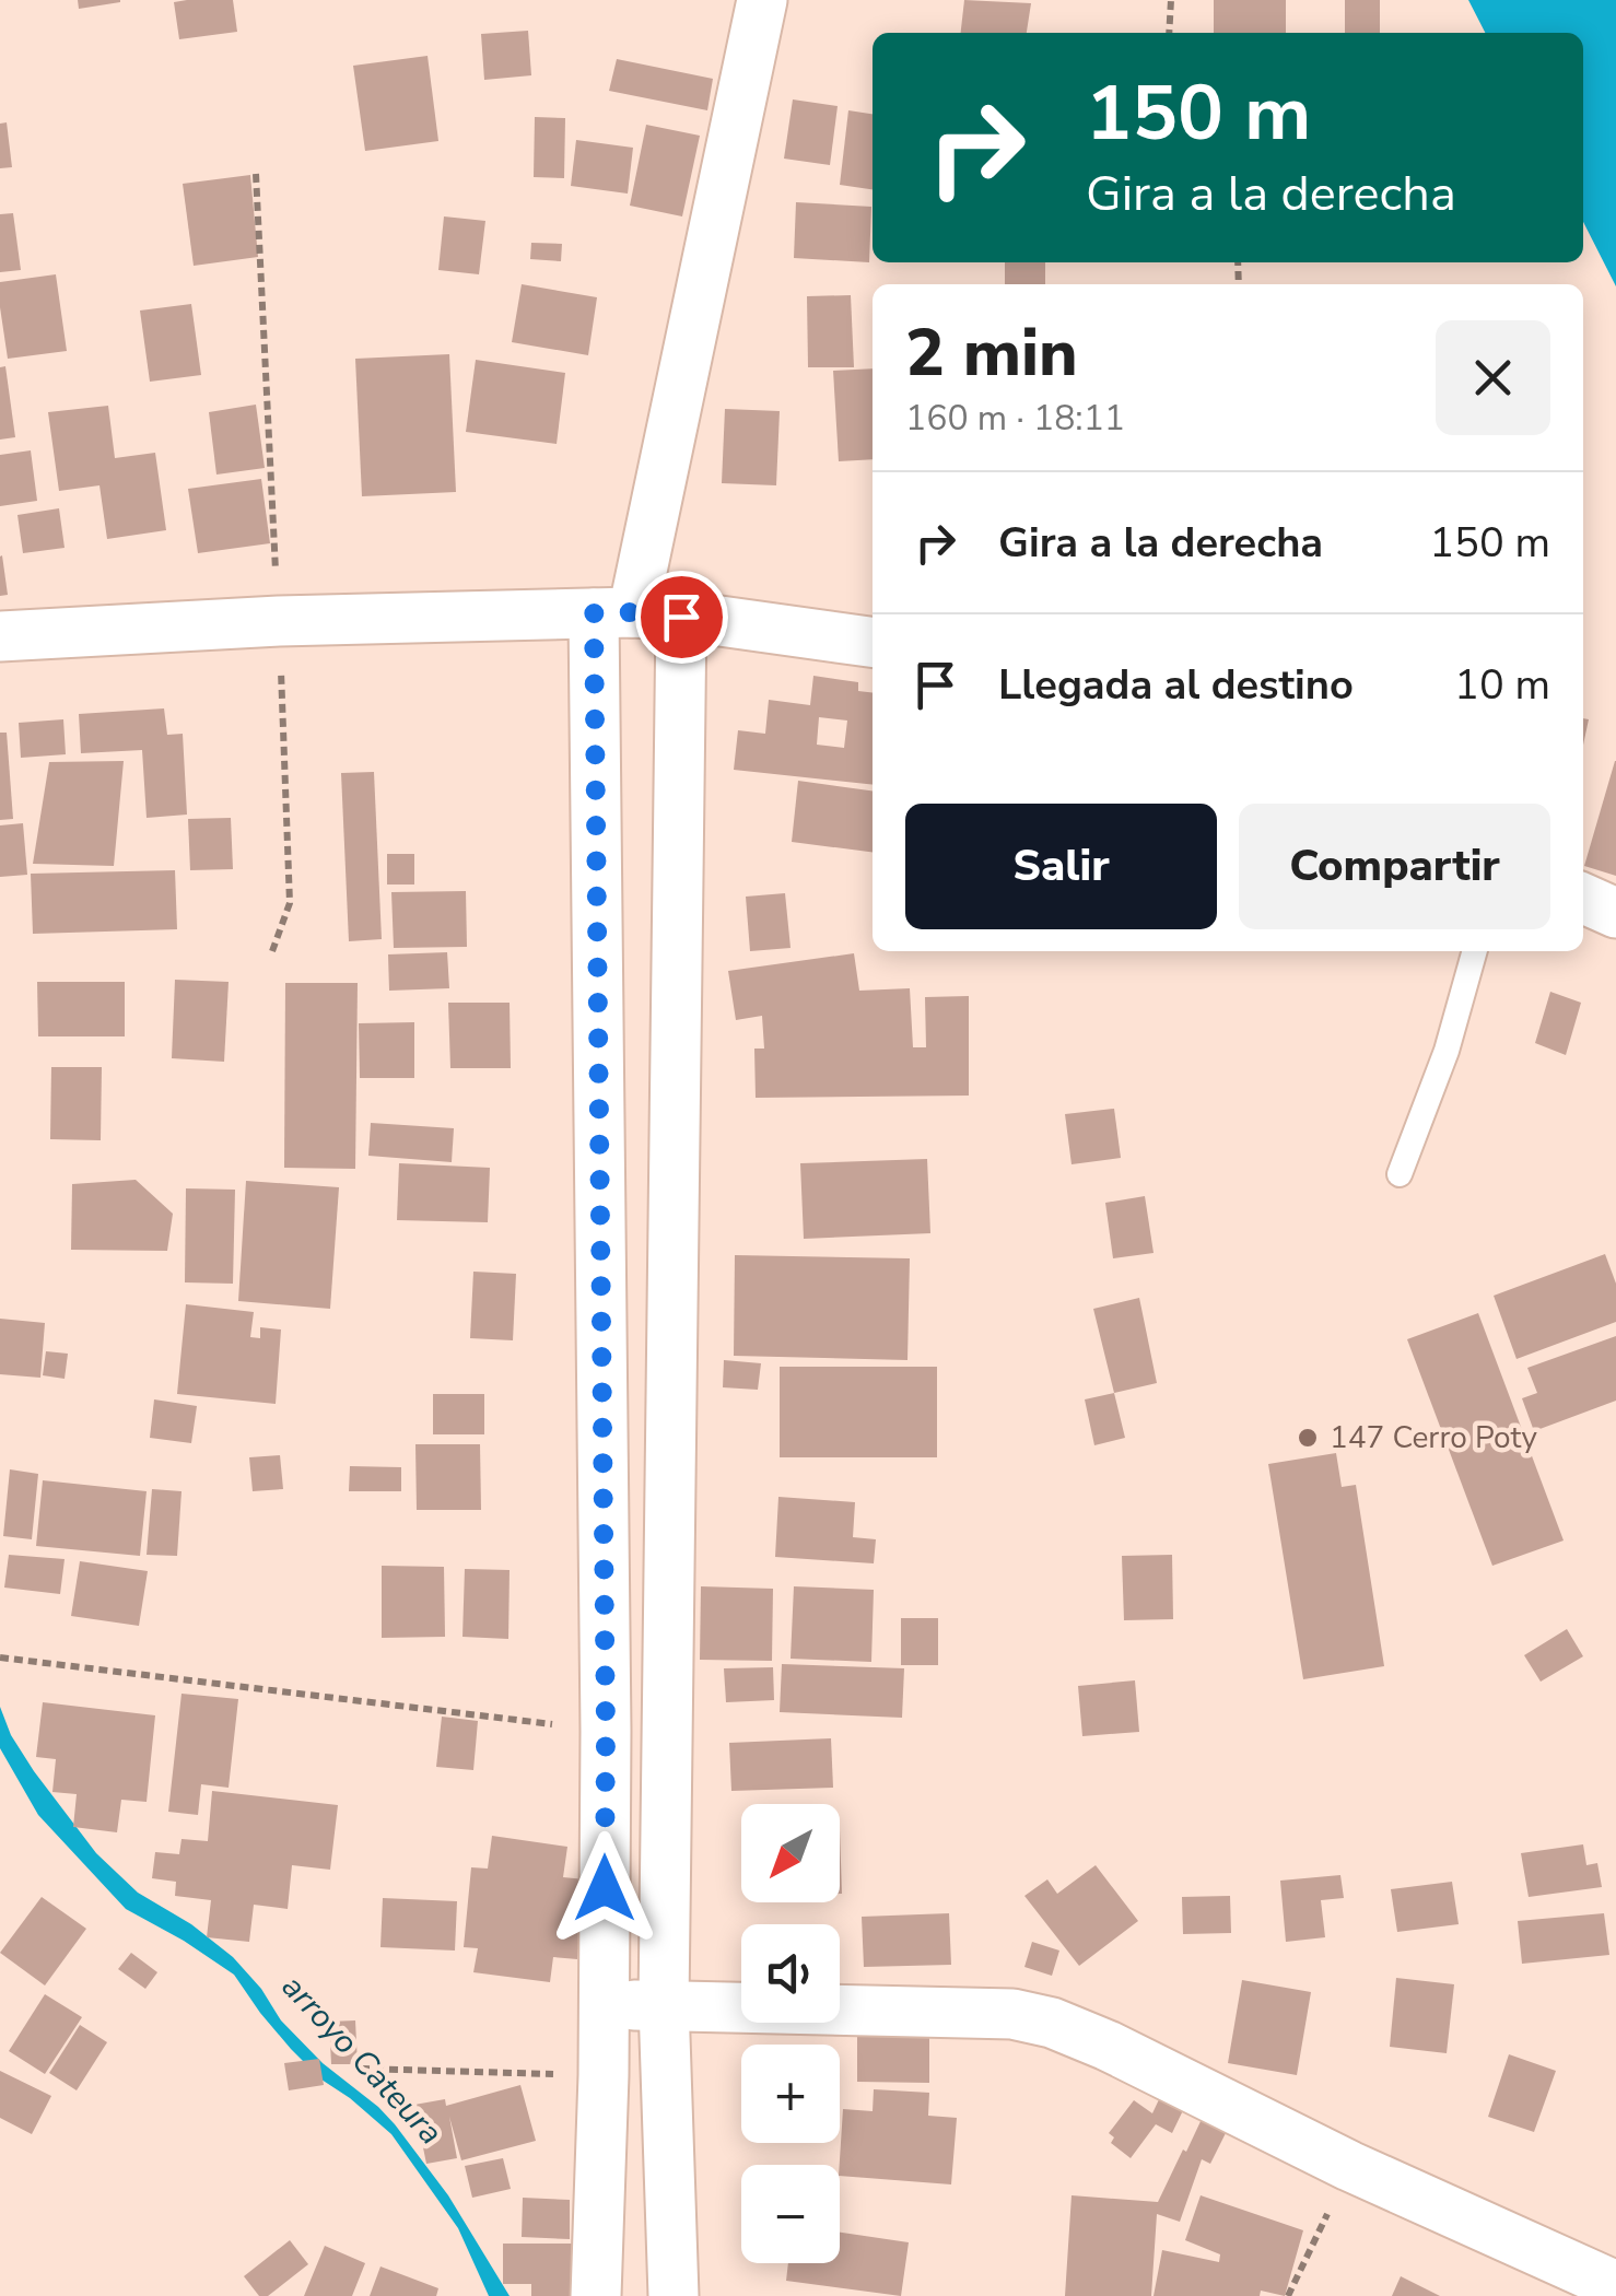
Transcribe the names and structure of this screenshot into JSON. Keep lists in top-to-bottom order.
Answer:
{
  "water": ["arroyo Cateura"],
  "places": ["147 Cerro Poty"],
  "north": "bottom left",
  "page": {
    "turn": ["150 m", "Gira a la derecha"],
    "heading": ["2 min", "160 m · 18:11"],
    "list": [
      {
        "name": "Gira a la derecha",
        "value": "150 m"
      },
      {
        "name": "Llegada al destino",
        "value": "10 m"
      }
    ],
    "buttons": ["Salir", "Compartir"],
    "map_buttons": ["+", "−"]
  }
}
